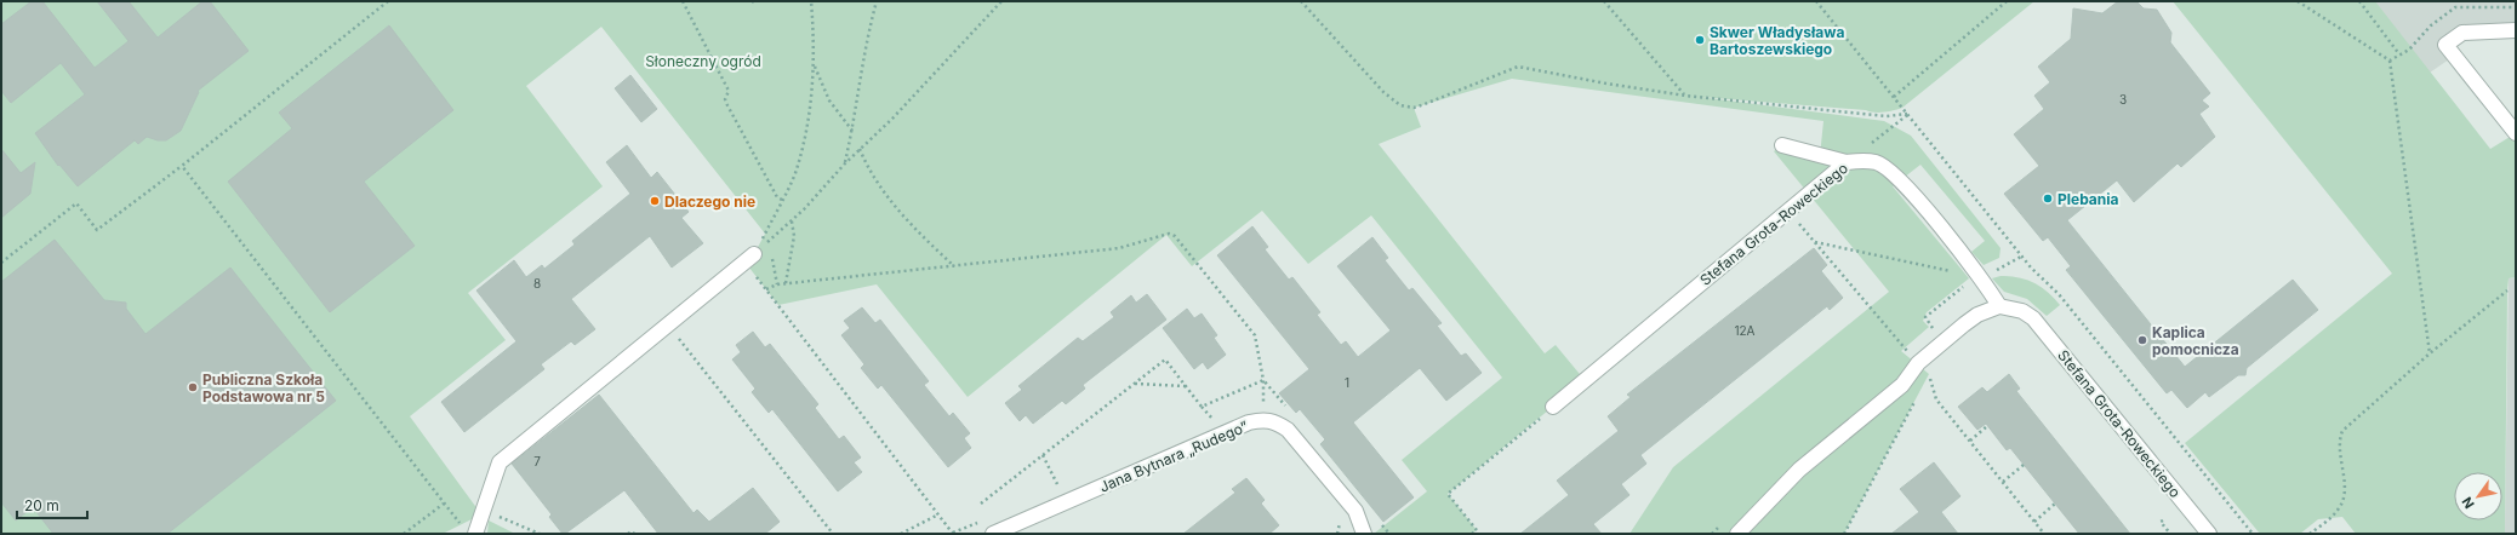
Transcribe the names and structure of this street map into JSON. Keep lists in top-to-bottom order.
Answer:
{
  "streets": {
    "street": ["Stefana Grota-Roweckiego", "Jana Bytnara „Rudego”"]
  },
  "parks": ["Słoneczny ogród"],
  "places": [
    "Skwer Władysława Bartoszewskiego",
    "Plebania",
    "Dlaczego nie",
    "Kaplica pomocnicza",
    "Publiczna Szkoła Podstawowa nr 5"
  ],
  "house_numbers": [
    "3",
    "8",
    "12A",
    "1",
    "7"
  ],
  "scale_bar": "20 m",
  "north": "bottom left"
}
